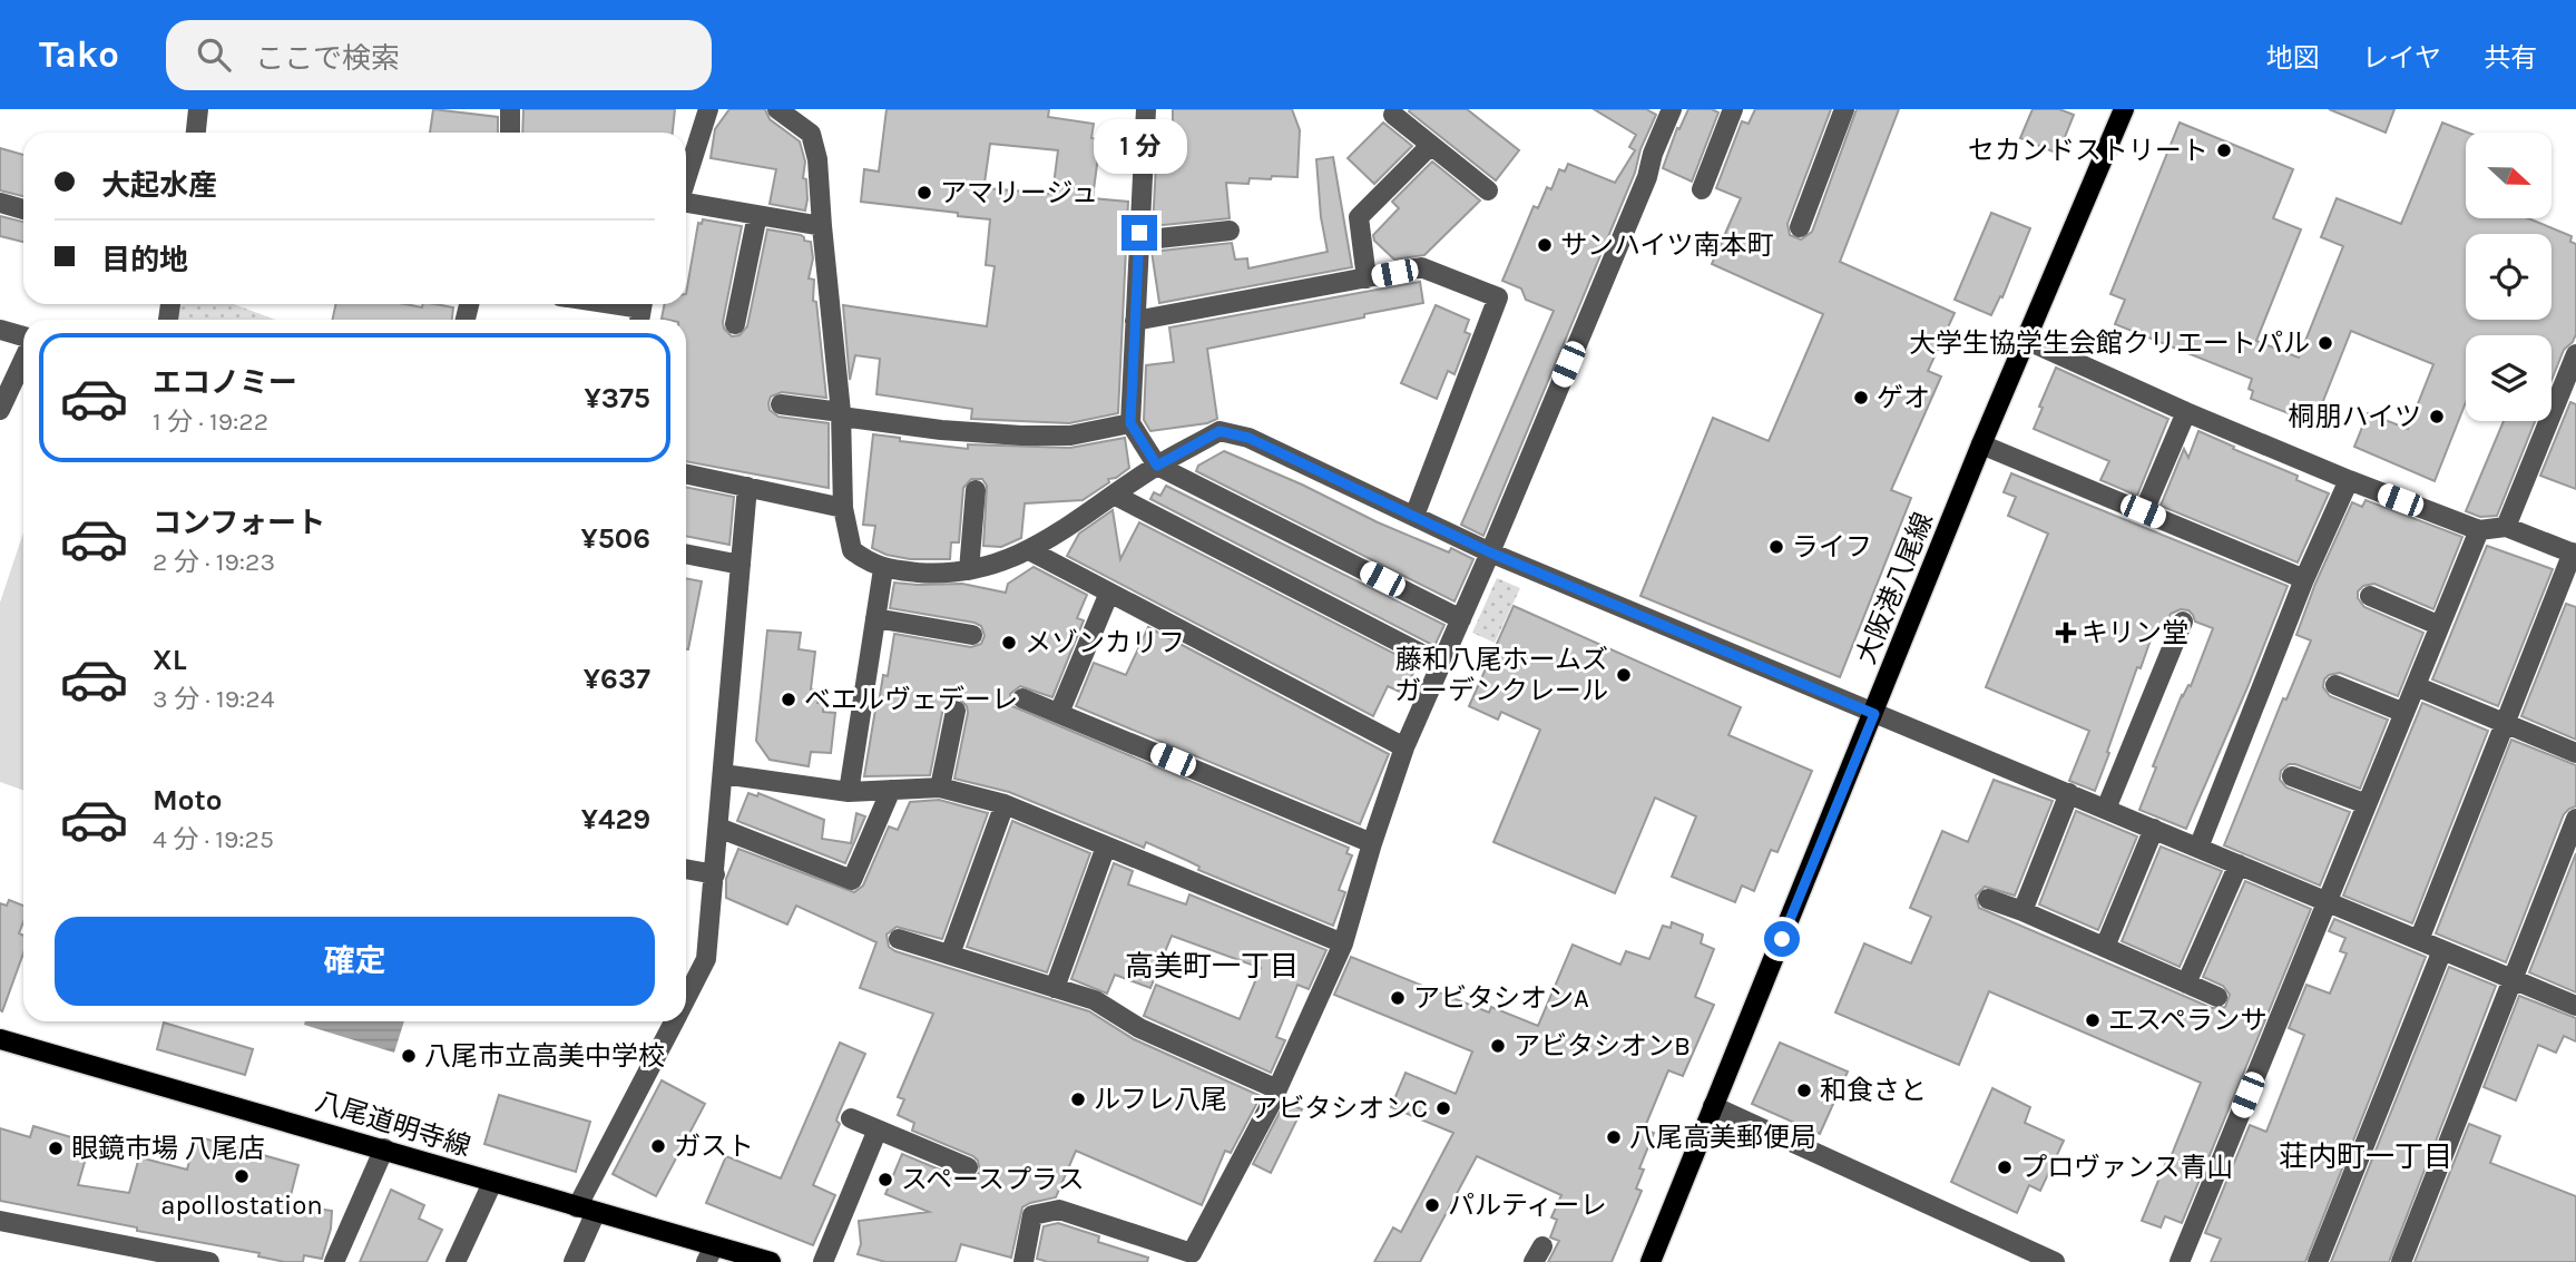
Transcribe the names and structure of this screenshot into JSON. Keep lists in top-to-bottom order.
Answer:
{
  "streets": {
    "main road": ["大阪港八尾線", "八尾道明寺線"]
  },
  "districts": ["高美町一丁目", "荘内町一丁目"],
  "places": {
    "other": [
      "セカンドストリート",
      "アマリージュ",
      "サンハイツ南本町",
      "大学生協学生会館クリエートパル",
      "ゲオ",
      "桐朋ハイツ",
      "ライフ",
      "メゾンカリフ",
      "藤和八尾ホームズ ガーデンクレール",
      "ベエルヴェデーレ",
      "アビタシオンA",
      "エスペランサ",
      "アビタシオンB",
      "八尾市立高美中学校",
      "和食さと",
      "ルフレ八尾",
      "アビタシオンC",
      "八尾高美郵便局",
      "ガスト",
      "眼鏡市場 八尾店",
      "プロヴァンス青山",
      "apollostation",
      "スペースプラス",
      "パルティーレ"
    ],
    "health": ["キリン堂"]
  },
  "north": "right",
  "page": {
    "header": "Tako",
    "search": "ここで検索",
    "nav": ["地図", "レイヤ", "共有"],
    "bubble": "1 分",
    "banner": ["大起水産", "目的地"],
    "list": [
      {
        "name": "エコノミー",
        "note": "1 分 · 19:22",
        "value": "¥375"
      },
      {
        "name": "コンフォート",
        "note": "2 分 · 19:23",
        "value": "¥506"
      },
      {
        "name": "XL",
        "note": "3 分 · 19:24",
        "value": "¥637"
      },
      {
        "name": "Moto",
        "note": "4 分 · 19:25",
        "value": "¥429"
      }
    ],
    "buttons": "確定"
  }
}
